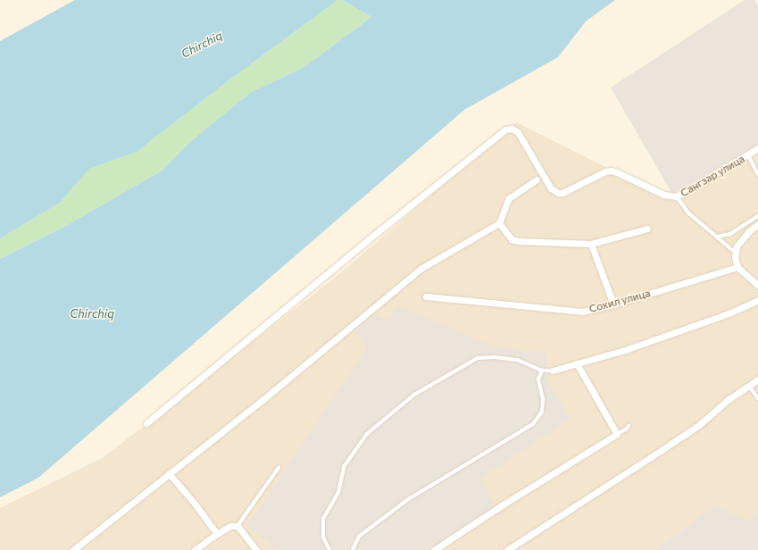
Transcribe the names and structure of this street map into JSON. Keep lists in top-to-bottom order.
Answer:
{
  "streets": {
    "street": ["Сангзар улица", "Сохил улица"]
  },
  "water": ["Chirchiq"]
}
